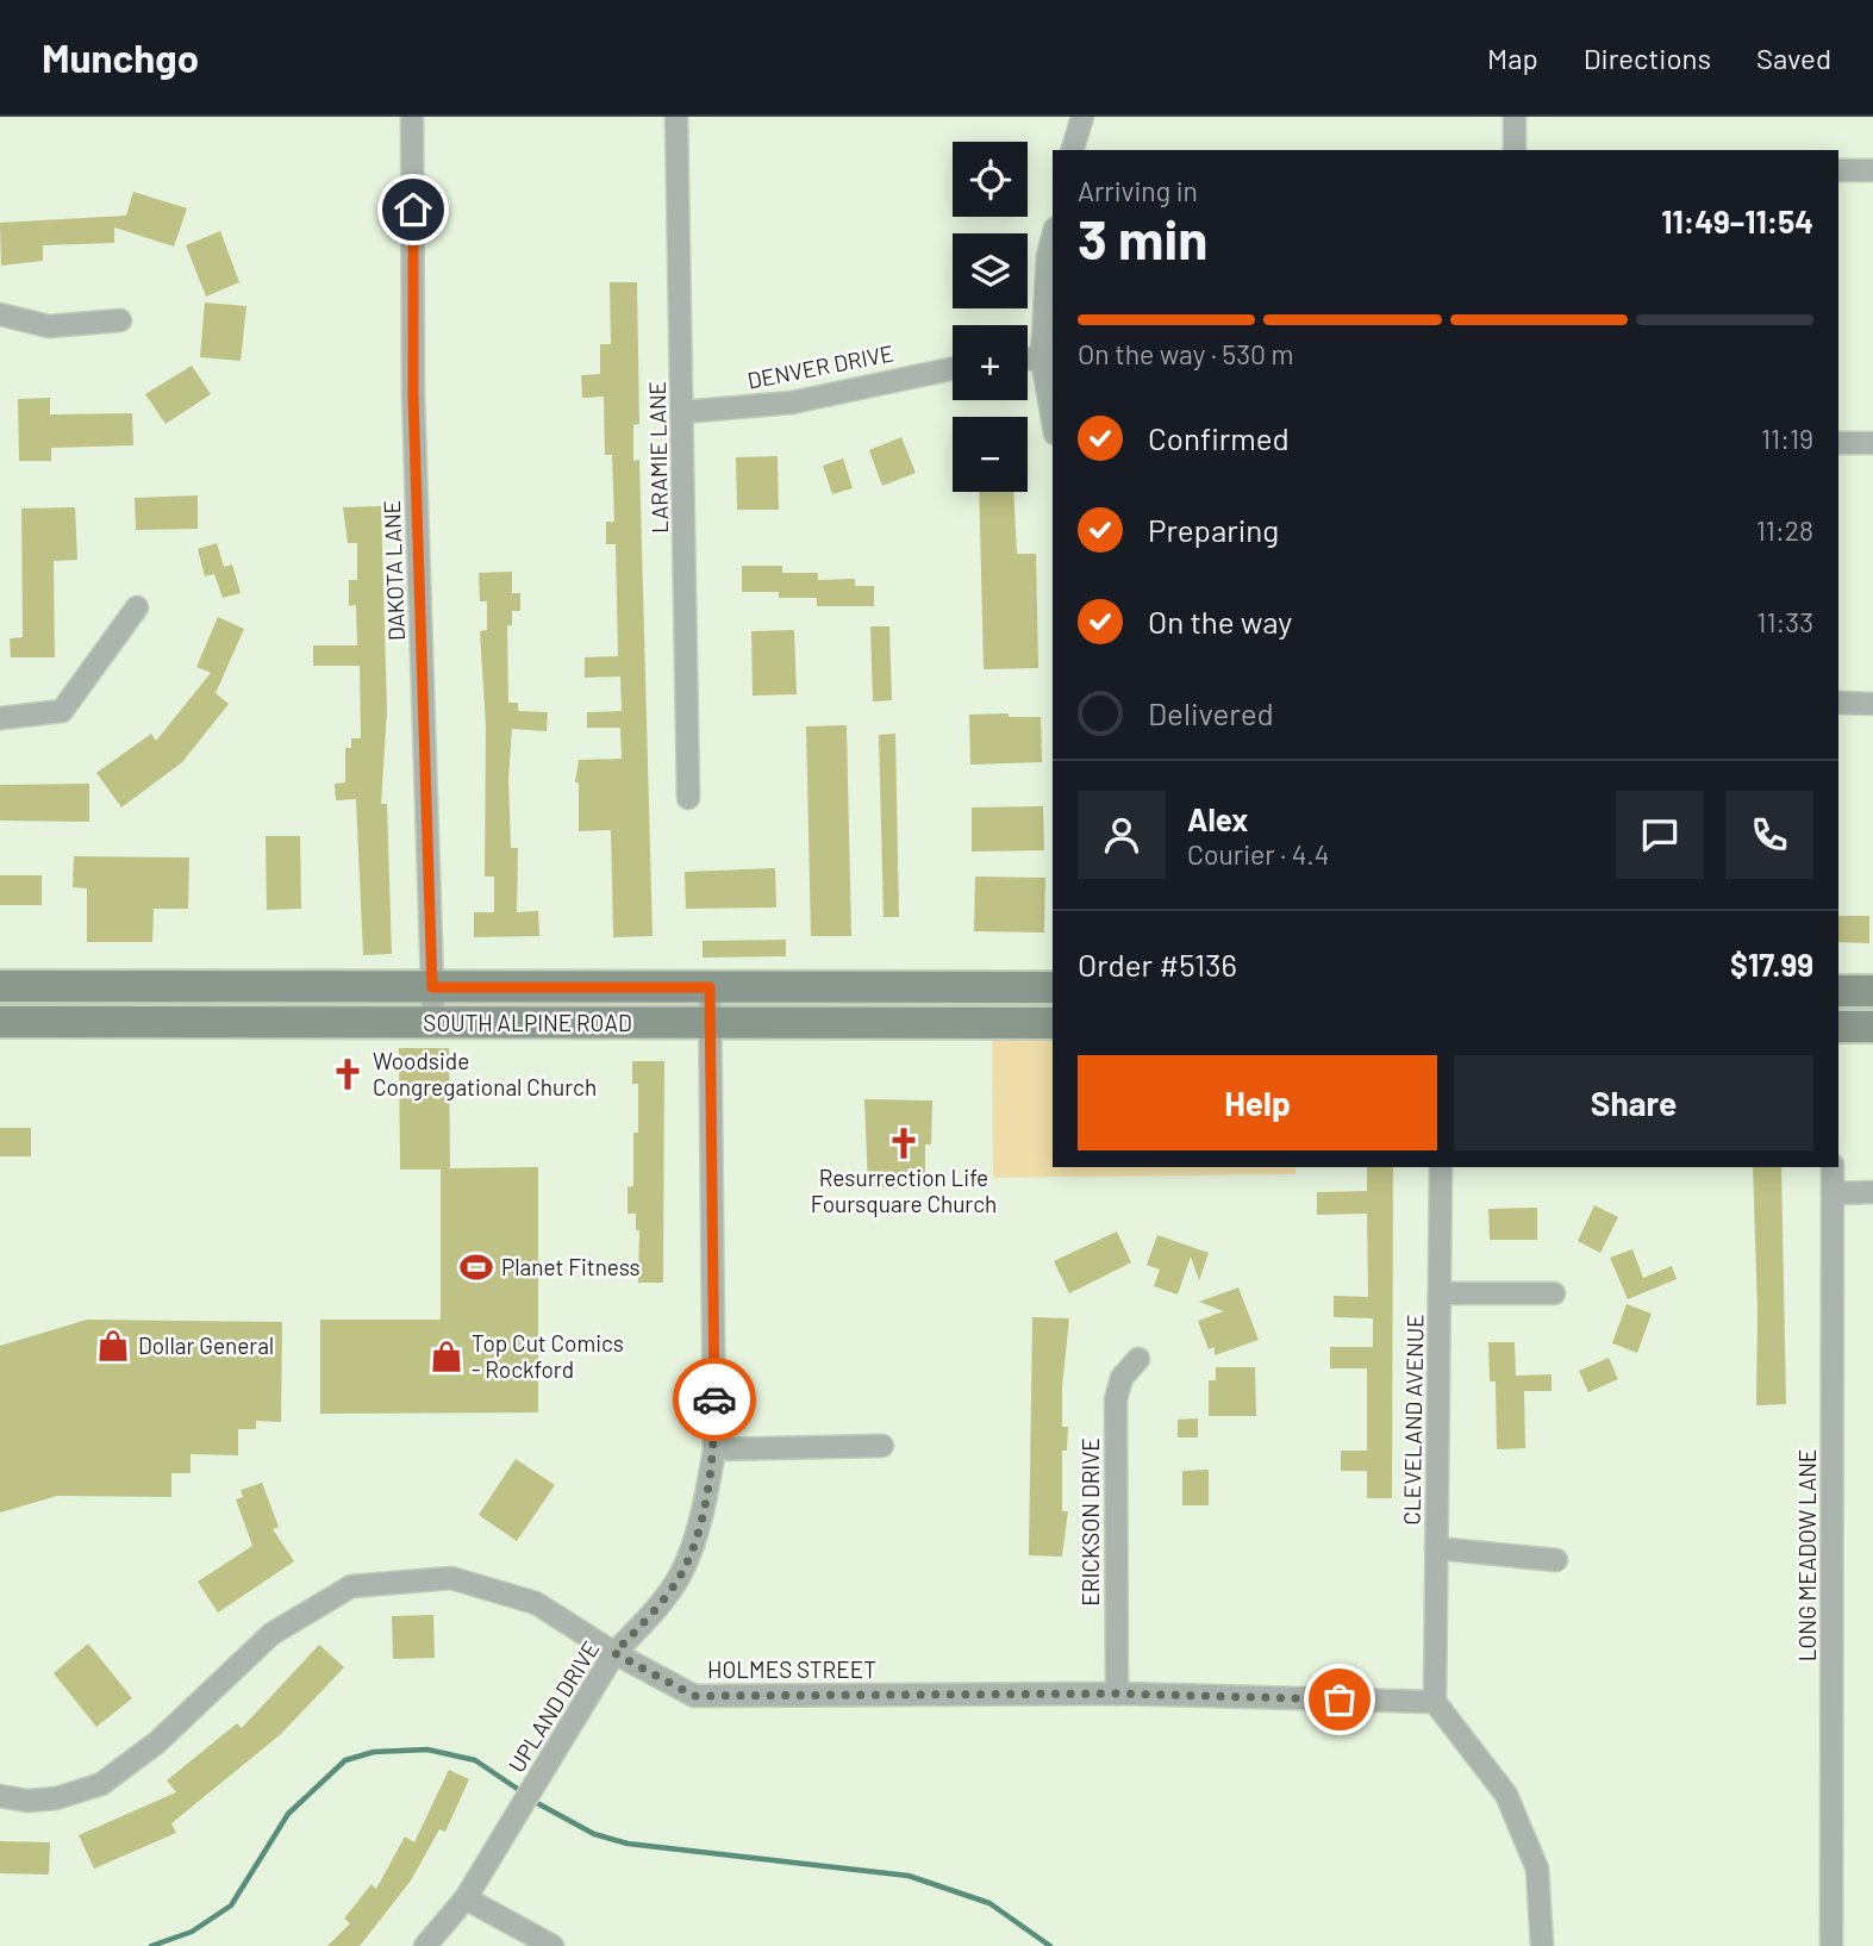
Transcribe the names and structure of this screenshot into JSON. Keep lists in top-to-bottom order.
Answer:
{
  "streets": {
    "main road": ["SOUTH ALPINE ROAD"],
    "street": [
      "DENVER DRIVE",
      "LARAMIE LANE",
      "DAKOTA LANE",
      "CLEVELAND AVENUE",
      "ERICKSON DRIVE",
      "LONG MEADOW LANE",
      "HOLMES STREET",
      "UPLAND DRIVE"
    ]
  },
  "crossings": [
    ["DENVER DRIVE", "LARAMIE LANE"],
    ["DAKOTA LANE", "SOUTH ALPINE ROAD"],
    ["SOUTH ALPINE ROAD", "UPLAND DRIVE"],
    ["CLEVELAND AVENUE", "HOLMES STREET"],
    ["ERICKSON DRIVE", "HOLMES STREET"],
    ["HOLMES STREET", "UPLAND DRIVE"]
  ],
  "places": {
    "church": ["Woodside Congregational Church", "Resurrection Life Foursquare Church"],
    "sports": ["Planet Fitness"],
    "shop": ["Dollar General", "Top Cut Comics - Rockford"]
  },
  "page": {
    "header": "Munchgo",
    "nav": ["Map", "Directions", "Saved"],
    "map_buttons": ["+", "−"],
    "heading": ["3 min", "Arriving in", "11:49–11:54"],
    "panel": [
      "Alex",
      "Courier · 4.4",
      "Order #5136",
      "$17.99"
    ],
    "bar": "On the way · 530 m",
    "list": [
      ["Confirmed", "11:19"],
      ["Preparing", "11:28"],
      ["On the way", "11:33"],
      "Delivered"
    ],
    "buttons": ["Help", "Share"]
  }
}
